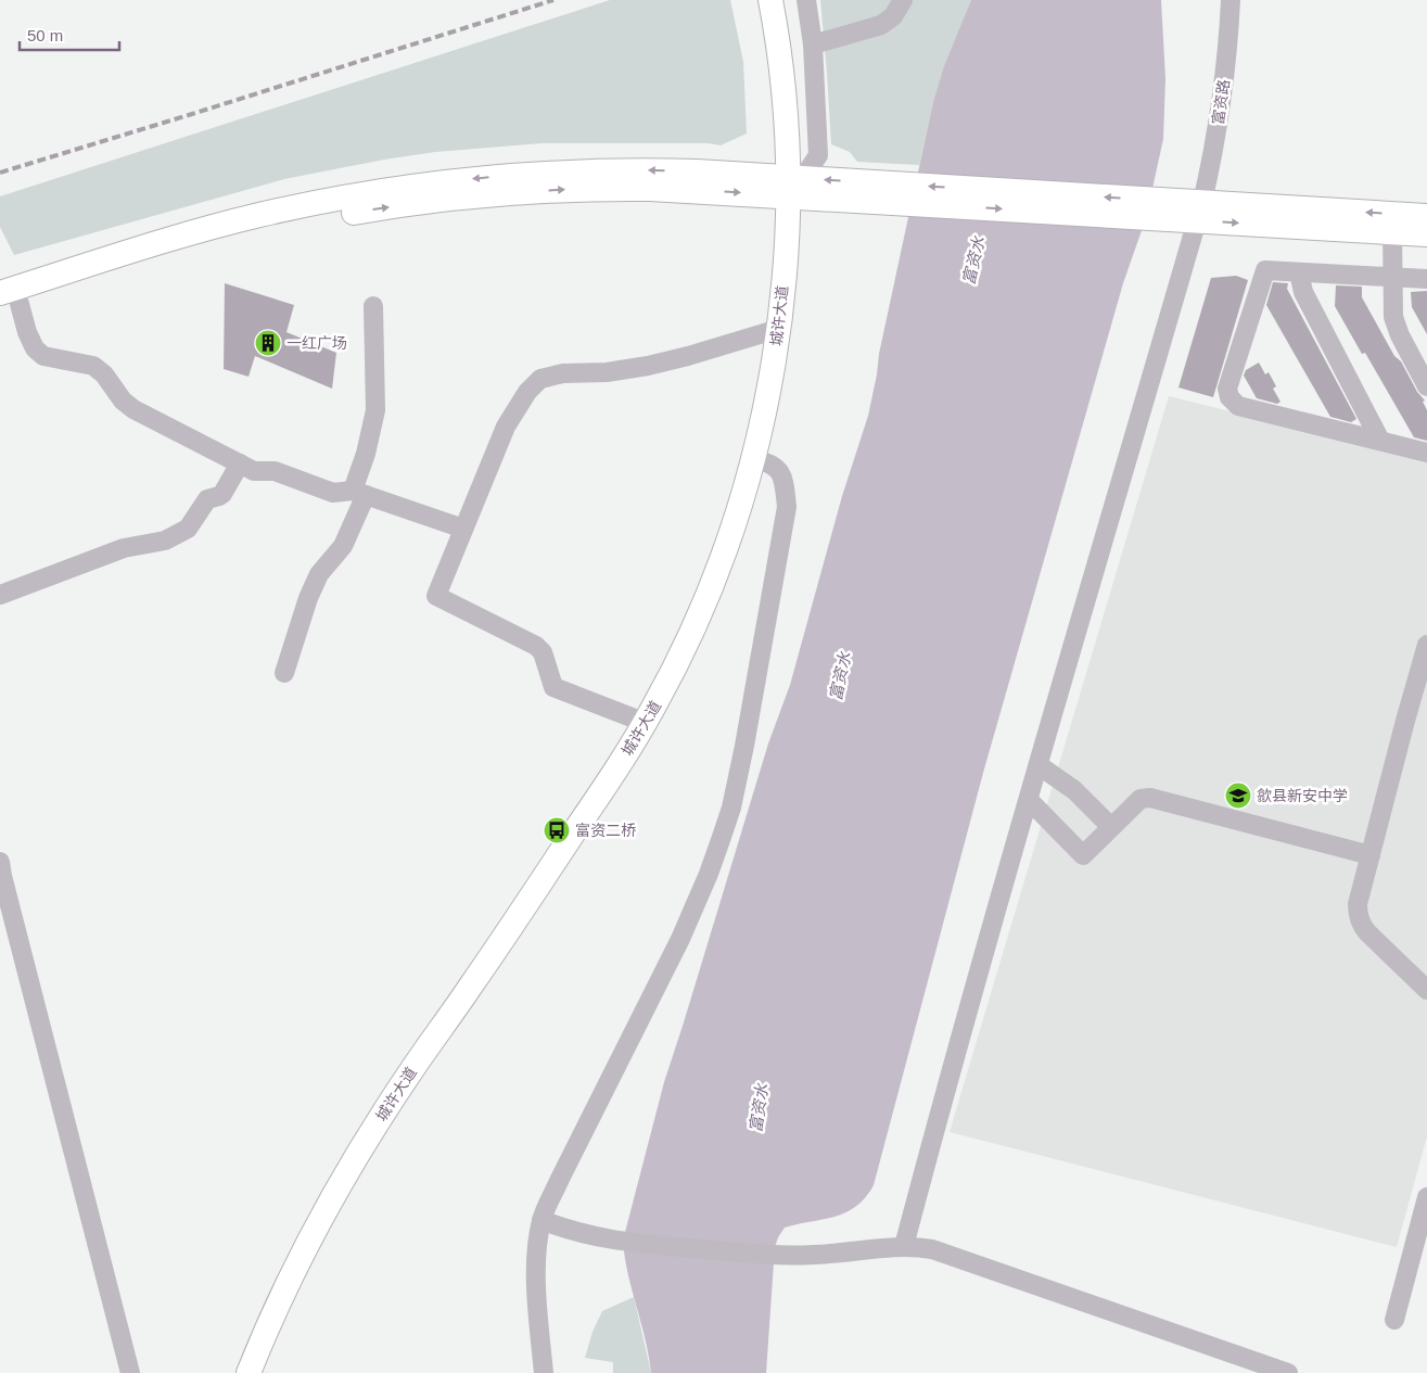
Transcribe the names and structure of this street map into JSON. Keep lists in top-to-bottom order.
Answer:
{
  "streets": {
    "main road": ["城许大道"],
    "street": ["富资路"]
  },
  "water": ["富资水"],
  "places": {
    "building": ["一红广场"],
    "school or university": ["歙县新安中学"],
    "bus stop": ["富资二桥"]
  },
  "scale_bar": "50 m"
}
